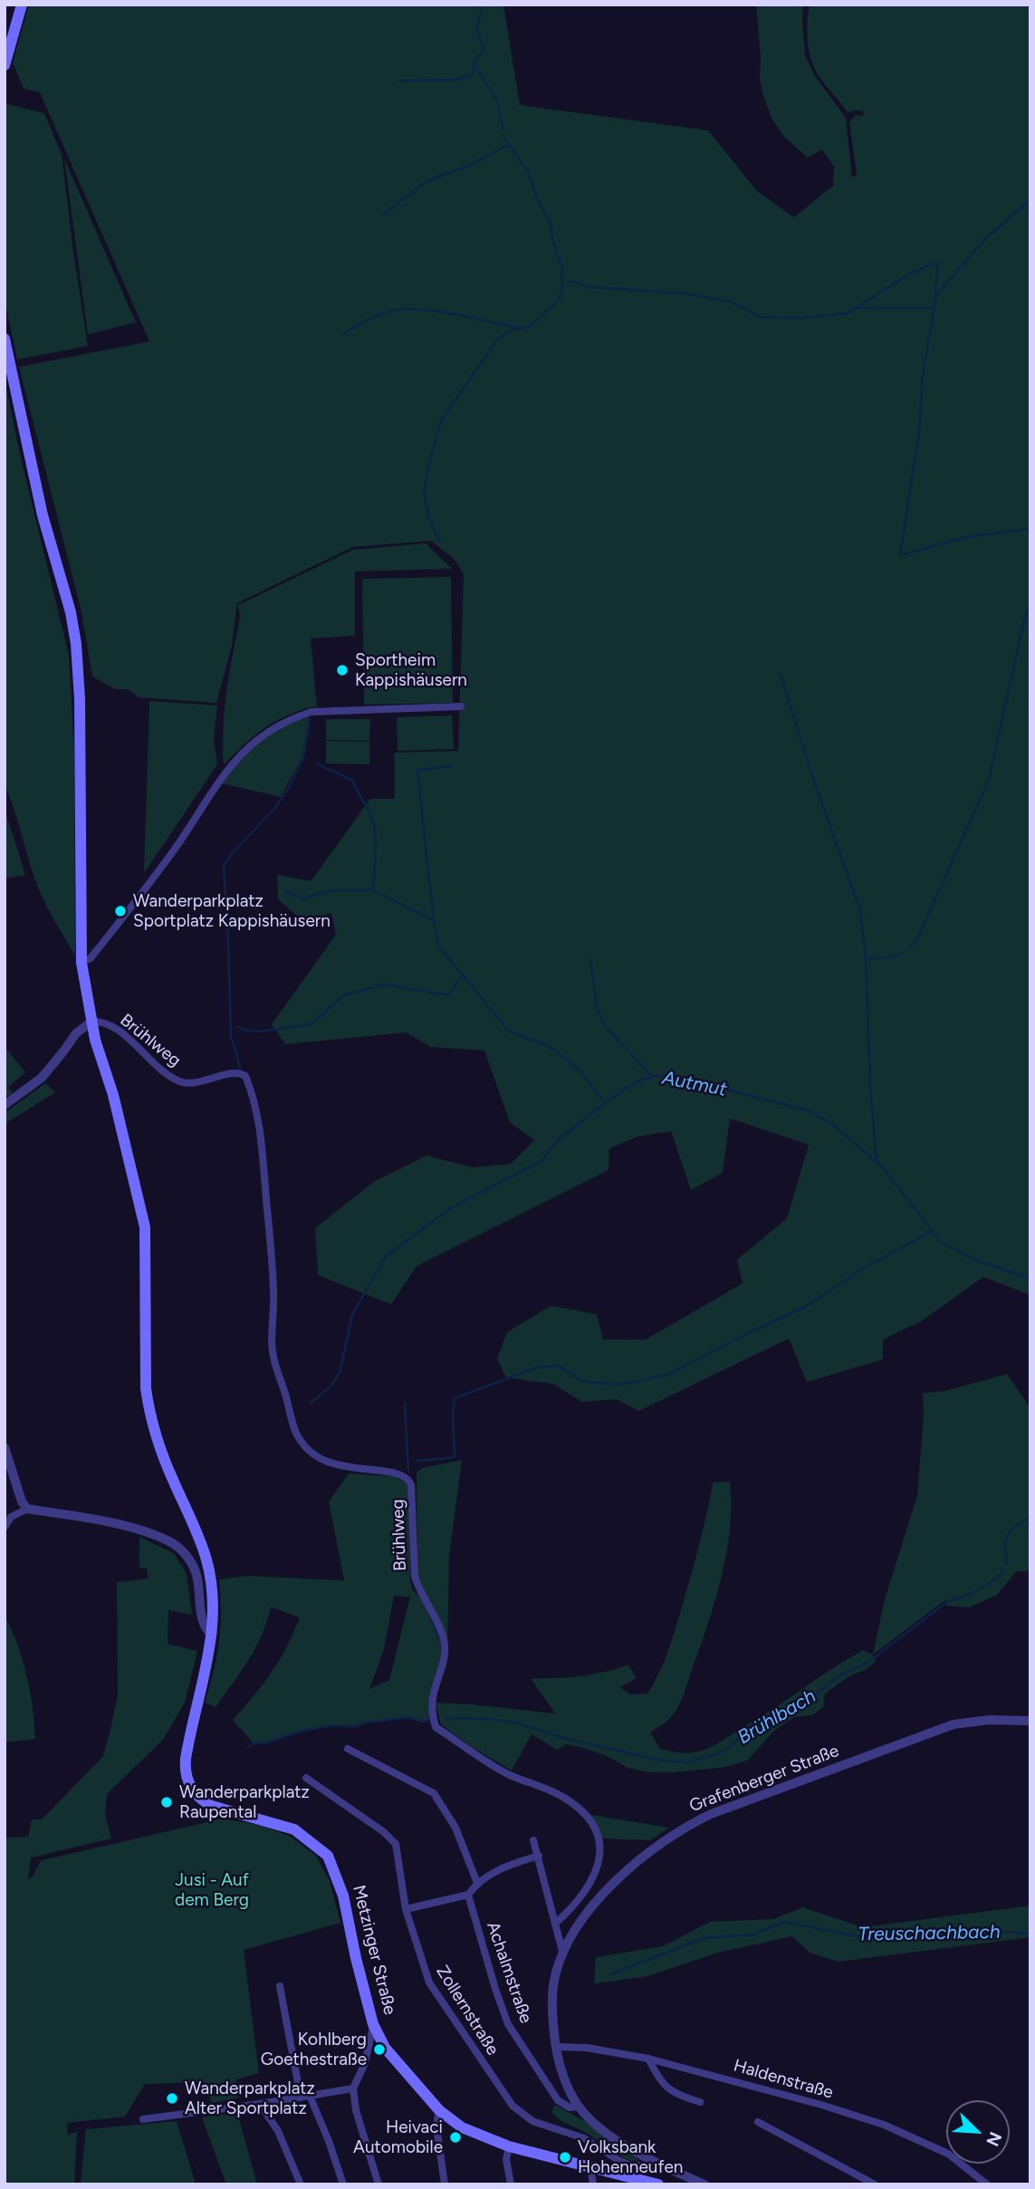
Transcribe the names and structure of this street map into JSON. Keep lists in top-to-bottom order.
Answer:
{
  "streets": {
    "main road": ["Metzinger Straße"],
    "street": [
      "Brühlweg",
      "Grafenberger Straße",
      "Achalmstraße",
      "Zollernstraße",
      "Haldenstraße"
    ]
  },
  "crossings": [
    ["Brühlweg", "Metzinger Straße"],
    ["Grafenberger Straße", "Achalmstraße"],
    ["Grafenberger Straße", "Zollernstraße"],
    ["Grafenberger Straße", "Haldenstraße"]
  ],
  "water": ["Autmut", "Brühlbach", "Treuschachbach"],
  "parks": ["Jusi - Auf dem Berg"],
  "places": [
    "Sportheim Kappishäusern",
    "Wanderparkplatz Sportplatz Kappishäusern",
    "Wanderparkplatz Raupental",
    "Kohlberg Goethestraße",
    "Wanderparkplatz Alter Sportplatz",
    "Heivaci Automobile",
    "Volksbank Hohenneufen"
  ],
  "north": "bottom right"
}
